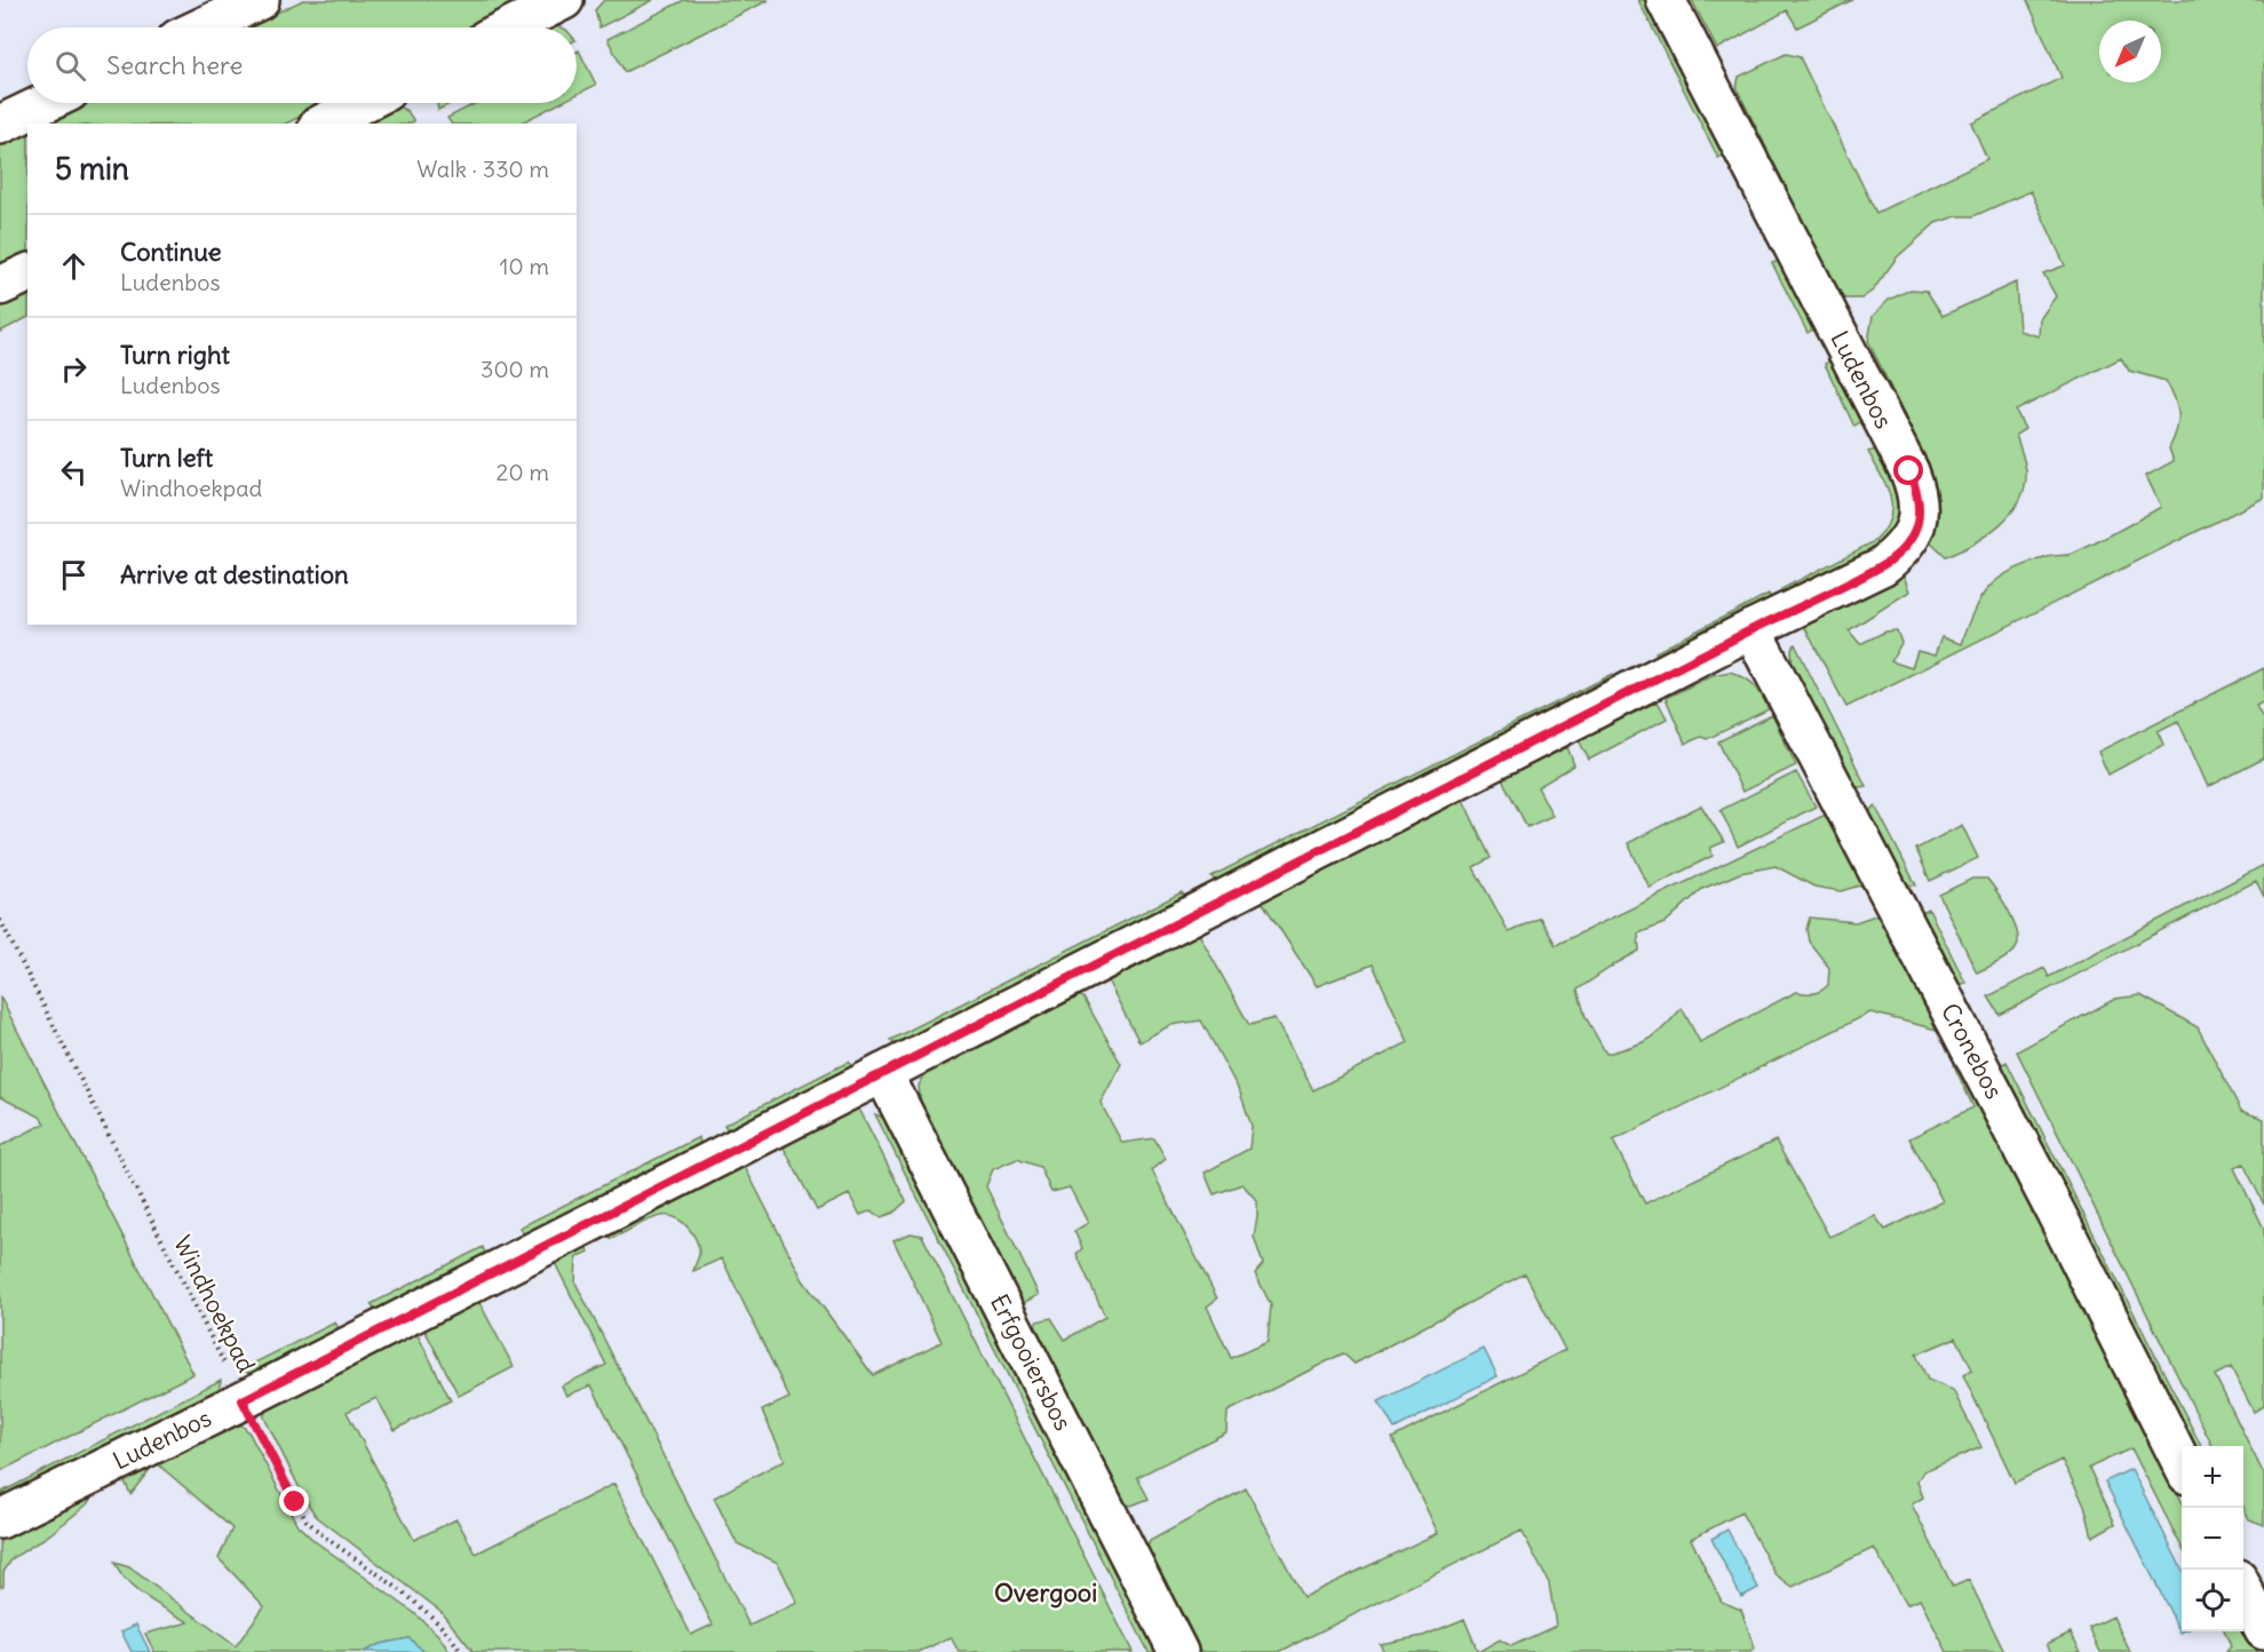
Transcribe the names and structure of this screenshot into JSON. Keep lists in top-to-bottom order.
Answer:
{
  "streets": {
    "street": ["Ludenbos", "Cronebos", "Erfgooiersbos"],
    "path": ["Windhoekpad"]
  },
  "crossings": [
    ["Ludenbos", "Cronebos"],
    ["Ludenbos", "Windhoekpad"],
    ["Ludenbos", "Erfgooiersbos"]
  ],
  "districts": ["Overgooi"],
  "north": "bottom left",
  "page": {
    "search": "Search here",
    "heading": ["5 min", "Walk · 330 m"],
    "list": [
      ["Continue", "Ludenbos", "10 m"],
      ["Turn right", "Ludenbos", "300 m"],
      ["Turn left", "Windhoekpad", "20 m"],
      "Arrive at destination"
    ],
    "map_buttons": ["+", "−"]
  }
}
